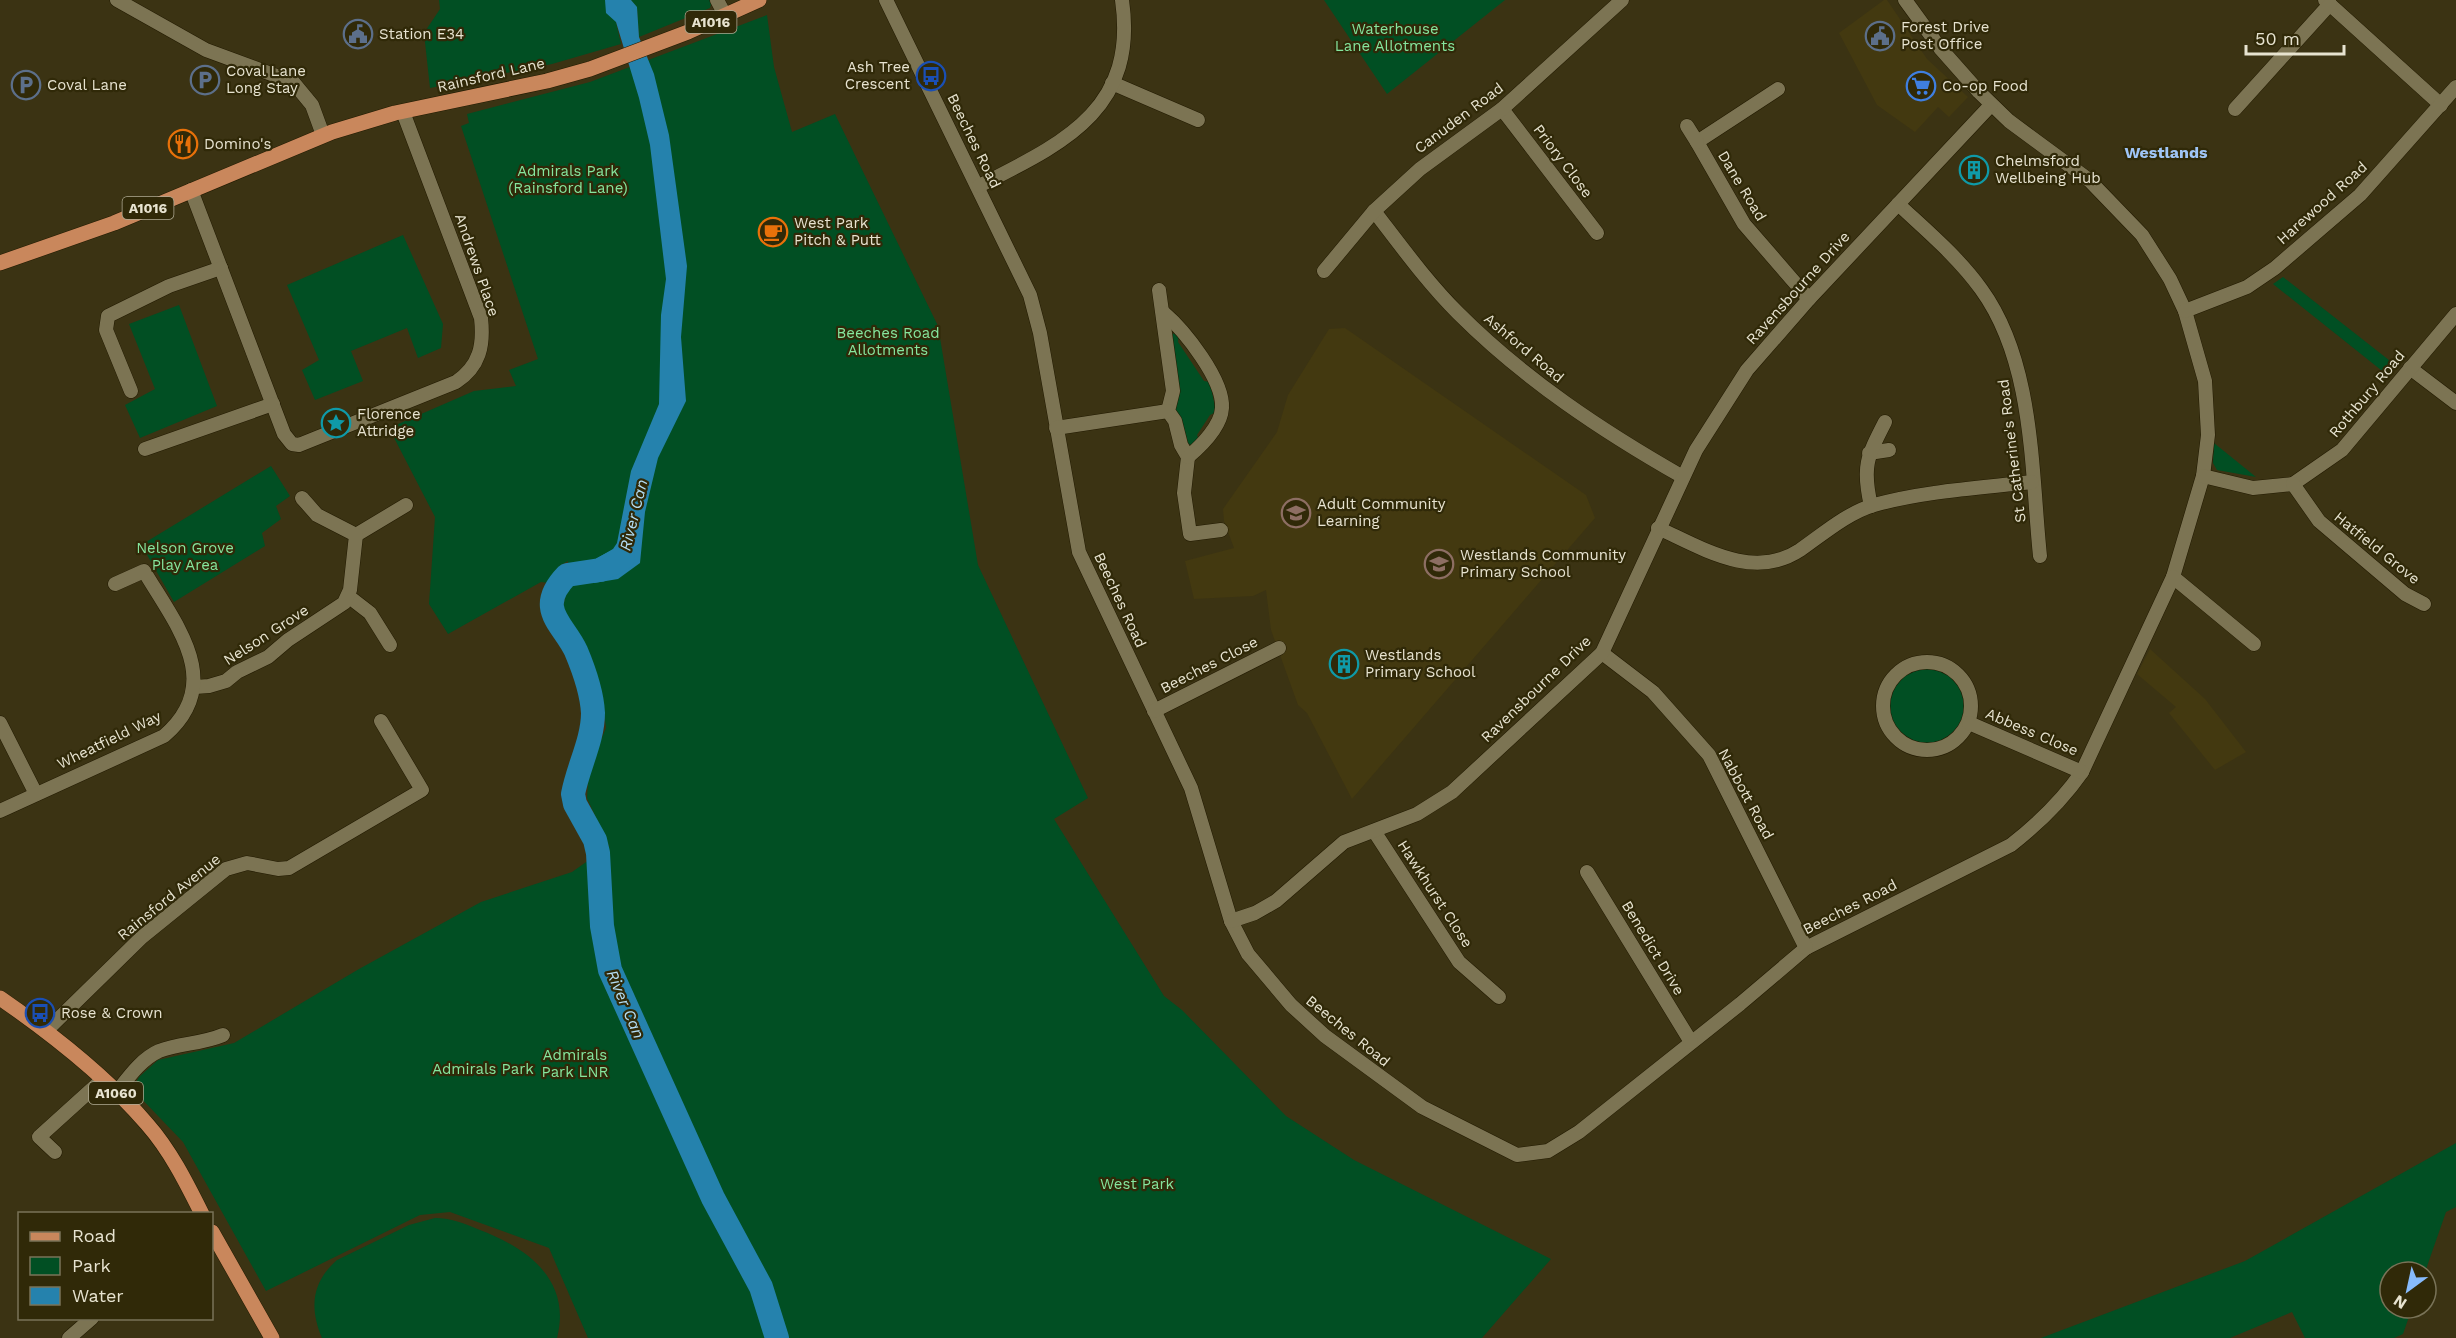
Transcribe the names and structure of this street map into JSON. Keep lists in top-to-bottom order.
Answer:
{
  "streets": {
    "main road": ["A1016", "Rainsford Lane", "A1060"],
    "street": [
      "Canuden Road",
      "Beeches Road",
      "Priory Close",
      "Dane Road",
      "Harewood Road",
      "Andrews Place",
      "Ravensbourne Drive",
      "Ashford Road",
      "Rothbury Road",
      "St Catherine's Road",
      "Hatfield Grove",
      "Nelson Grove",
      "Beeches Close",
      "Abbess Close",
      "Wheatfield Way",
      "Nabbott Road",
      "Hawkhurst Close",
      "Rainsford Avenue",
      "Benedict Drive"
    ]
  },
  "crossings": [
    ["A1016", "Rainsford Lane"],
    ["Rainsford Lane", "Andrews Place"],
    ["Canuden Road", "Priory Close"],
    ["Canuden Road", "Ashford Road"],
    ["Beeches Road", "Harewood Road"],
    ["Beeches Road", "Ravensbourne Drive"],
    ["Beeches Road", "Beeches Close"],
    ["Beeches Road", "Abbess Close"],
    ["Beeches Road", "Nabbott Road"],
    ["Beeches Road", "Benedict Drive"],
    ["Dane Road", "Ravensbourne Drive"],
    ["Ravensbourne Drive", "Ashford Road"],
    ["Ravensbourne Drive", "St Catherine's Road"],
    ["Ravensbourne Drive", "Nabbott Road"],
    ["Ravensbourne Drive", "Hawkhurst Close"],
    ["Rothbury Road", "Hatfield Grove"],
    ["Nelson Grove", "Wheatfield Way"],
    ["Rainsford Avenue", "A1060"]
  ],
  "districts": ["Westlands"],
  "water": ["River Can"],
  "parks": [
    "Waterhouse Lane Allotments",
    "Admirals Park (Rainsford Lane)",
    "Beeches Road Allotments",
    "Nelson Grove Play Area",
    "Admirals Park LNR",
    "Admirals Park",
    "West Park"
  ],
  "places": {
    "public building": ["Station E34", "Forest Drive Post Office"],
    "bus stop": ["Ash Tree Crescent", "Rose & Crown"],
    "parking": ["Coval Lane Long Stay", "Coval Lane"],
    "supermarket": ["Co-op Food"],
    "restaurant": ["Domino's"],
    "building": ["Chelmsford Wellbeing Hub", "Westlands Primary School"],
    "cafe": ["West Park Pitch & Putt"],
    "place": ["Florence Attridge"],
    "school or university": ["Adult Community Learning", "Westlands Community Primary School"]
  },
  "legend": ["Road", "Park", "Water"],
  "scale_bar": "50 m",
  "north": "bottom left"
}
